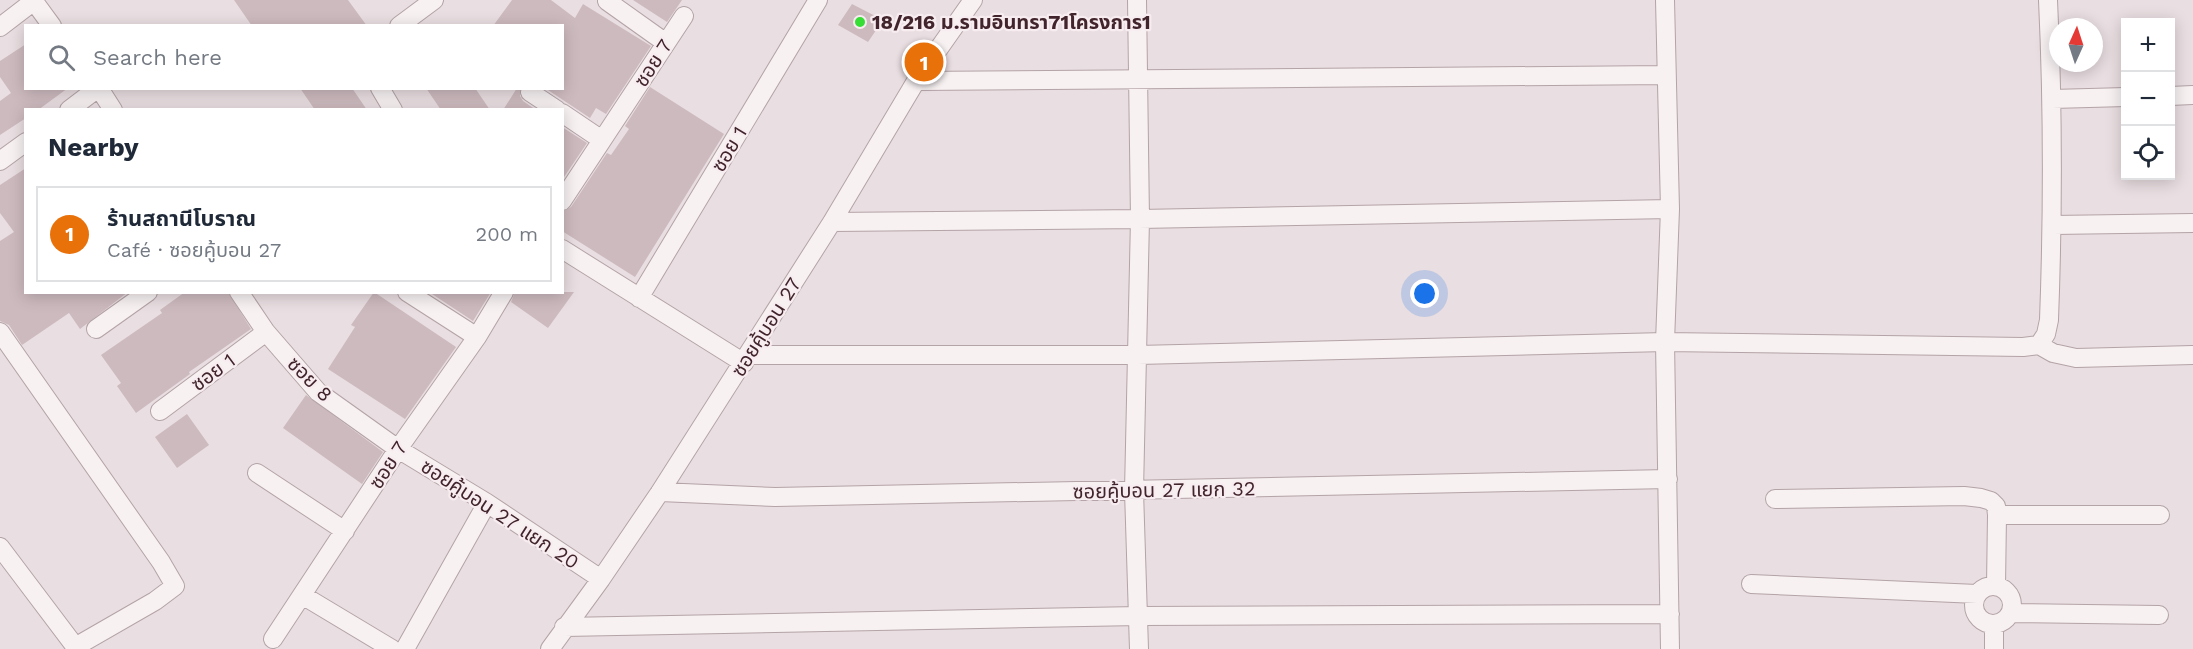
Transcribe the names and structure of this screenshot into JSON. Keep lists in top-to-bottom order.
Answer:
{
  "streets": {
    "street": [
      "ซอย 7",
      "ซอย 1",
      "ซอยคู้บอน 27",
      "ซอย 8",
      "ซอยคู้บอน 27 แยก 32",
      "ซอยคู้บอน 27 แยก 20"
    ]
  },
  "crossings": [
    ["ซอย 7", "ซอย 8"],
    ["ซอย 7", "ซอยคู้บอน 27 แยก 20"],
    ["ซอย 1", "ซอย 8"],
    ["ซอยคู้บอน 27", "ซอยคู้บอน 27 แยก 32"],
    ["ซอยคู้บอน 27", "ซอยคู้บอน 27 แยก 20"],
    ["ซอย 8", "ซอยคู้บอน 27 แยก 20"]
  ],
  "places": ["18/216 ม.รามอินทรา71โครงการ1"],
  "north": "top",
  "page": {
    "map_buttons": ["+", "−"],
    "search": "Search here",
    "pins": "1",
    "heading": "Nearby",
    "list": [
      {
        "mark": "1",
        "name": "ร้านสถานีโบราณ",
        "note": "Café · ซอยคู้บอน 27",
        "value": "200 m"
      }
    ]
  }
}
